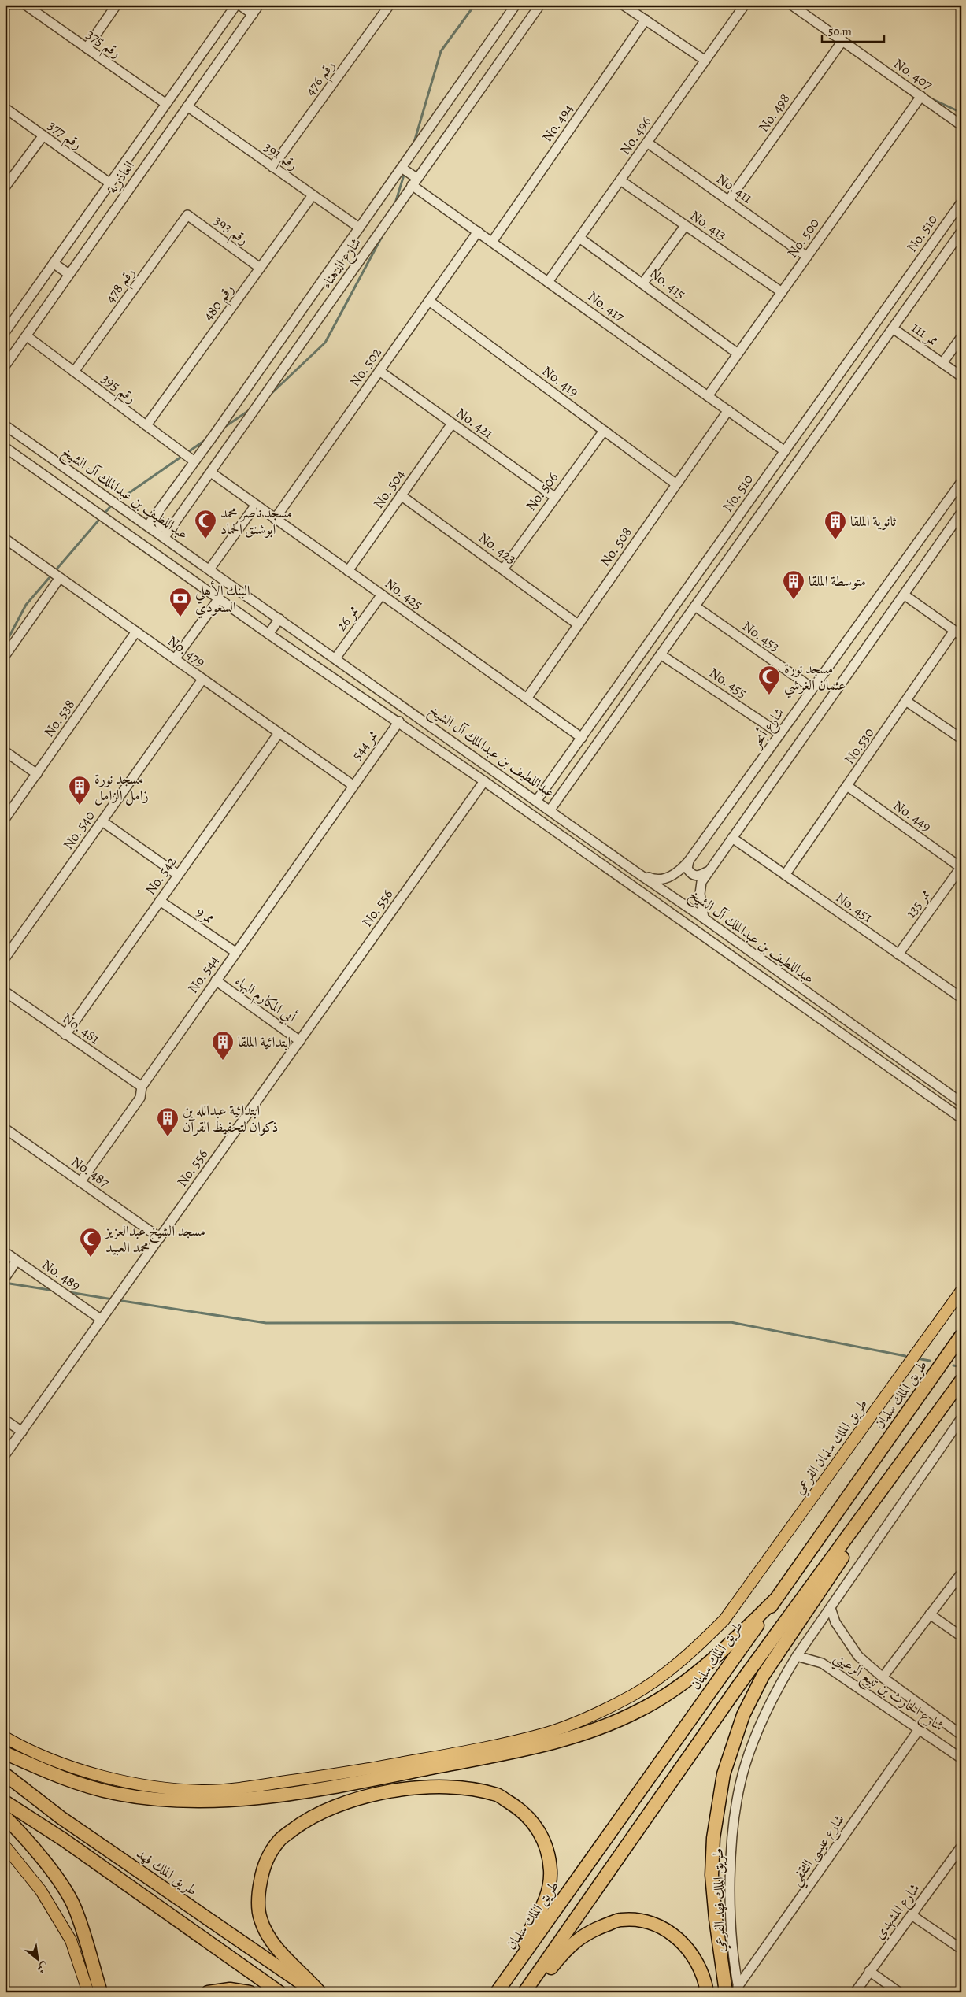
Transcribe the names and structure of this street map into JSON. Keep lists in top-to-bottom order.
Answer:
{
  "streets": {
    "highway": ["طريق الملك سلمان", "طريق الملك فهد"],
    "main road": ["طريق الملك سلمان الفرعي"],
    "street": [
      "رقم 375",
      "No. 407",
      "رقم 476",
      "No. 498",
      "No. 494",
      "رقم 377",
      "No. 496",
      "رقم 391",
      "العاذرية",
      "No. 411",
      "No. 413",
      "رقم 393",
      "No. 510",
      "No. 500",
      "شارع الدهناء",
      "No. 415",
      "رقم 478",
      "رقم 480",
      "No. 417",
      "ممر 111",
      "No. 502",
      "No. 419",
      "رقم 395",
      "No. 421",
      "No. 504",
      "No. 506",
      "عبداللطيف بن عبدالملك آل الشيخ",
      "No. 508",
      "No. 423",
      "No. 425",
      "ممر 26",
      "No. 453",
      "No. 479",
      "No. 455",
      "No. 538",
      "شارع أبحر",
      "ممر 544",
      "No.530",
      "No. 449",
      "No. 540",
      "No. 542",
      "ممر 135",
      "No. 451",
      "No. 556",
      "ممر9",
      "No. 544",
      "أبي المكارم البهاء",
      "No. 481",
      "No. 487",
      "No. 489",
      "شارع الحارث بن تبيع الرعيني",
      "شارع عيسى الثقفي",
      "طريق الملك فهد الفرعي",
      "شارع المشهدي"
    ]
  },
  "crossings": [
    ["رقم 375", "العاذرية"],
    ["No. 407", "No. 498"],
    ["No. 407", "No. 500"],
    ["رقم 476", "رقم 391"],
    ["No. 498", "No. 411"],
    ["No. 494", "No. 417"],
    ["رقم 377", "العاذرية"],
    ["No. 496", "No. 411"],
    ["No. 496", "No. 413"],
    ["No. 496", "No. 415"],
    ["No. 496", "No. 417"],
    ["رقم 391", "العاذرية"],
    ["رقم 391", "شارع الدهناء"],
    ["رقم 391", "رقم 480"],
    ["العاذرية", "رقم 395"],
    ["No. 411", "No. 500"],
    ["No. 413", "No. 500"],
    ["رقم 393", "رقم 478"],
    ["رقم 393", "رقم 480"],
    ["No. 510", "No. 417"],
    ["No. 510", "عبداللطيف بن عبدالملك آل الشيخ"],
    ["No. 510", "No. 425"],
    ["No. 500", "No. 415"],
    ["No. 500", "No. 417"],
    ["شارع الدهناء", "No. 417"],
    ["شارع الدهناء", "رقم 395"],
    ["شارع الدهناء", "عبداللطيف بن عبدالملك آل الشيخ"],
    ["شارع الدهناء", "No. 425"],
    ["رقم 478", "رقم 395"],
    ["رقم 480", "رقم 395"],
    ["No. 417", "No. 502"],
    ["No. 417", "No. 508"],
    ["No. 502", "No. 419"],
    ["No. 502", "No. 421"],
    ["No. 502", "No. 425"],
    ["No. 419", "No. 506"],
    ["No. 419", "No. 508"],
    ["No. 421", "No. 504"],
    ["No. 421", "No. 506"],
    ["No. 504", "No. 423"],
    ["No. 504", "No. 425"],
    ["No. 506", "No. 423"],
    ["عبداللطيف بن عبدالملك آل الشيخ", "ممر 26"],
    ["عبداللطيف بن عبدالملك آل الشيخ", "شارع أبحر"],
    ["عبداللطيف بن عبدالملك آل الشيخ", "ممر 544"],
    ["عبداللطيف بن عبدالملك آل الشيخ", "No. 556"],
    ["No. 508", "No. 423"],
    ["No. 508", "No. 425"],
    ["No. 425", "ممر 26"],
    ["No. 453", "شارع أبحر"],
    ["No. 479", "No. 538"],
    ["No. 479", "ممر 544"],
    ["No. 479", "No. 540"],
    ["No. 479", "No. 542"],
    ["No. 479", "No. 544"],
    ["No. 455", "شارع أبحر"],
    ["ممر 544", "No. 544"],
    ["No.530", "No. 449"],
    ["No.530", "No. 451"],
    ["No. 449", "ممر 135"],
    ["No. 542", "ممر9"],
    ["No. 542", "No. 481"],
    ["ممر 135", "No. 451"],
    ["No. 556", "أبي المكارم البهاء"],
    ["No. 556", "No. 487"],
    ["No. 556", "No. 489"],
    ["ممر9", "No. 544"],
    ["No. 544", "أبي المكارم البهاء"],
    ["No. 544", "No. 481"],
    ["No. 544", "No. 487"],
    ["شارع الحارث بن تبيع الرعيني", "شارع عيسى الثقفي"],
    ["شارع الحارث بن تبيع الرعيني", "طريق الملك فهد الفرعي"],
    ["شارع عيسى الثقفي", "طريق الملك فهد الفرعي"]
  ],
  "places": {
    "mosque": ["مسجد ناصر محمد ابوشنق الحماد", "مسجد نورة عثمان الغرشي", "مسجد الشيخ عبدالعزيز محمد العبيد"],
    "building": [
      "ثانوية الملقا",
      "متوسطة الملقا",
      "مسجد نورة زامل الزامل",
      "ابتدائية الملقا",
      "ابتدائية عبدالله بن ذكوان لتحفيظ القرآن"
    ],
    "bank": ["البنك الأهلي السعودي"]
  },
  "scale_bar": "50 m",
  "north": "bottom right"
}
